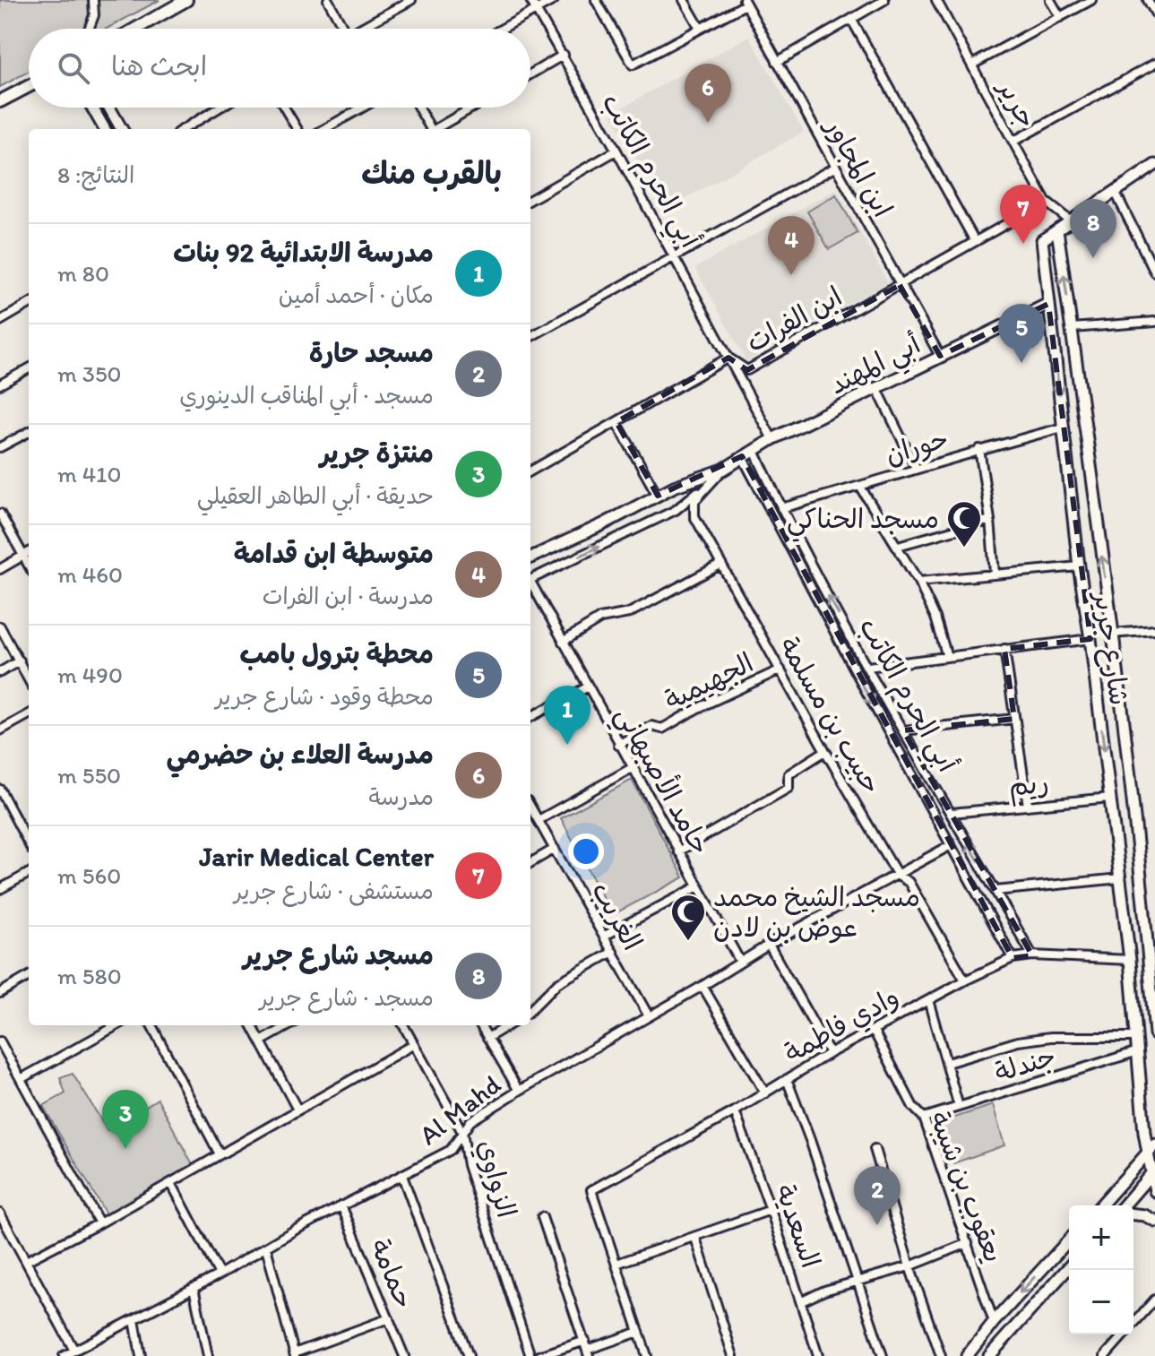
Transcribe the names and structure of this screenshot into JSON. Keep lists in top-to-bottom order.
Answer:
{
  "streets": {
    "main road": ["أبي المهند", "شارع جرير"],
    "street": [
      "جرير",
      "ابن المجاور",
      "أبي الحرم الكاتب",
      "ابن الفرات",
      "حوران",
      "الجهيمية",
      "حبيب بن مسلمة",
      "حامد الأصبهاني",
      "ريم",
      "الغريب",
      "وادي فاطمة",
      "جندلة",
      "Al Mahd",
      "الزواوي",
      "يعقوب بن شيبة",
      "السعدية",
      "حمامة"
    ]
  },
  "crossings": [
    ["جرير", "ابن الفرات"],
    ["ابن المجاور", "ابن الفرات"],
    ["ابن المجاور", "أبي المهند"],
    ["أبي الحرم الكاتب", "ابن الفرات"],
    ["أبي الحرم الكاتب", "أبي المهند"],
    ["أبي الحرم الكاتب", "حوران"],
    ["أبي الحرم الكاتب", "ريم"],
    ["أبي الحرم الكاتب", "وادي فاطمة"],
    ["أبي الحرم الكاتب", "Al Mahd"],
    ["أبي المهند", "شارع جرير"],
    ["أبي المهند", "حبيب بن مسلمة"],
    ["حوران", "شارع جرير"],
    ["شارع جرير", "ريم"],
    ["شارع جرير", "وادي فاطمة"],
    ["شارع جرير", "جندلة"],
    ["الجهيمية", "حبيب بن مسلمة"],
    ["الجهيمية", "حامد الأصبهاني"],
    ["حبيب بن مسلمة", "وادي فاطمة"],
    ["حبيب بن مسلمة", "Al Mahd"],
    ["حامد الأصبهاني", "Al Mahd"],
    ["الغريب", "Al Mahd"],
    ["وادي فاطمة", "يعقوب بن شيبة"],
    ["وادي فاطمة", "السعدية"],
    ["جندلة", "يعقوب بن شيبة"],
    ["Al Mahd", "الزواوي"],
    ["Al Mahd", "حمامة"]
  ],
  "places": {
    "mosque": ["مسجد الحناكي", "مسجد الشيخ محمد عوض بن لادن"]
  },
  "page": {
    "search": "ابحث هنا",
    "pins": [
      "6",
      "7",
      "8",
      "4",
      "5",
      "1",
      "3",
      "2"
    ],
    "heading": ["بالقرب منك", "النتائج: 8"],
    "list": [
      {
        "mark": "1",
        "name": "مدرسة الابتدائية 92 بنات",
        "note": "مكان · أحمد أمين",
        "value": "80 m"
      },
      {
        "mark": "2",
        "name": "مسجد حارة",
        "note": "مسجد · أبي المناقب الدينوري",
        "value": "350 m"
      },
      {
        "mark": "3",
        "name": "منتزة جرير",
        "note": "حديقة · أبي الطاهر العقيلي",
        "value": "410 m"
      },
      {
        "mark": "4",
        "name": "متوسطة ابن قدامة",
        "note": "مدرسة · ابن الفرات",
        "value": "460 m"
      },
      {
        "mark": "5",
        "name": "محطة بترول بامب",
        "note": "محطة وقود · شارع جرير",
        "value": "490 m"
      },
      {
        "mark": "6",
        "name": "مدرسة العلاء بن حضرمي",
        "note": "مدرسة",
        "value": "550 m"
      },
      {
        "mark": "7",
        "name": "Jarir Medical Center",
        "note": "مستشفى · شارع جرير",
        "value": "560 m"
      },
      {
        "mark": "8",
        "name": "مسجد شارع جرير",
        "note": "مسجد · شارع جرير",
        "value": "580 m"
      }
    ],
    "map_buttons": ["+", "−"]
  }
}
